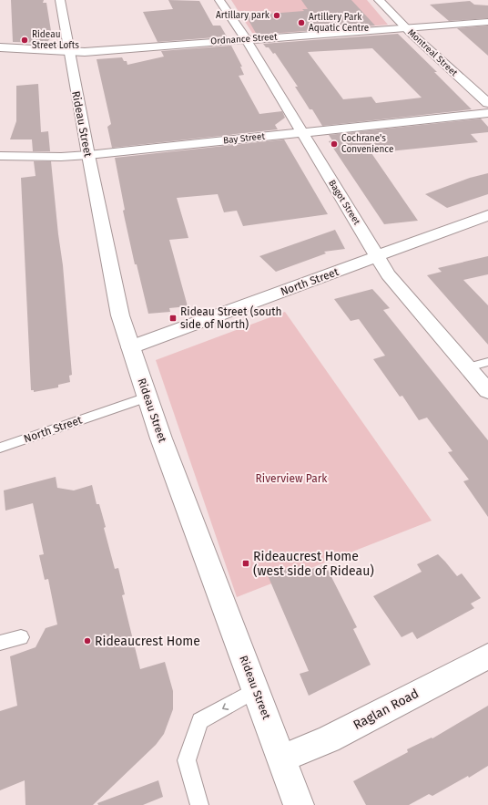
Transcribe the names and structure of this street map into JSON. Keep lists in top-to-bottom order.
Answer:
{
  "streets": {
    "street": [
      "Ordnance Street",
      "Montreal Street",
      "Rideau Street",
      "Bay Street",
      "Bagot Street",
      "North Street",
      "Raglan Road"
    ]
  },
  "crossings": [
    ["Ordnance Street", "Montreal Street"],
    ["Ordnance Street", "Rideau Street"],
    ["Ordnance Street", "Bagot Street"],
    ["Rideau Street", "Bay Street"],
    ["Rideau Street", "North Street"],
    ["Rideau Street", "Raglan Road"],
    ["Bay Street", "Bagot Street"],
    ["Bagot Street", "North Street"]
  ],
  "parks": ["Riverview Park"],
  "places": {
    "other": [
      "Artillary park",
      "Artillery Park Aquatic Centre",
      "Rideau Street Lofts",
      "Cochrane's Convenience",
      "Rideaucrest Home"
    ],
    "transit": ["Rideau Street (south side of North)", "Rideaucrest Home (west side of Rideau)"]
  }
}
